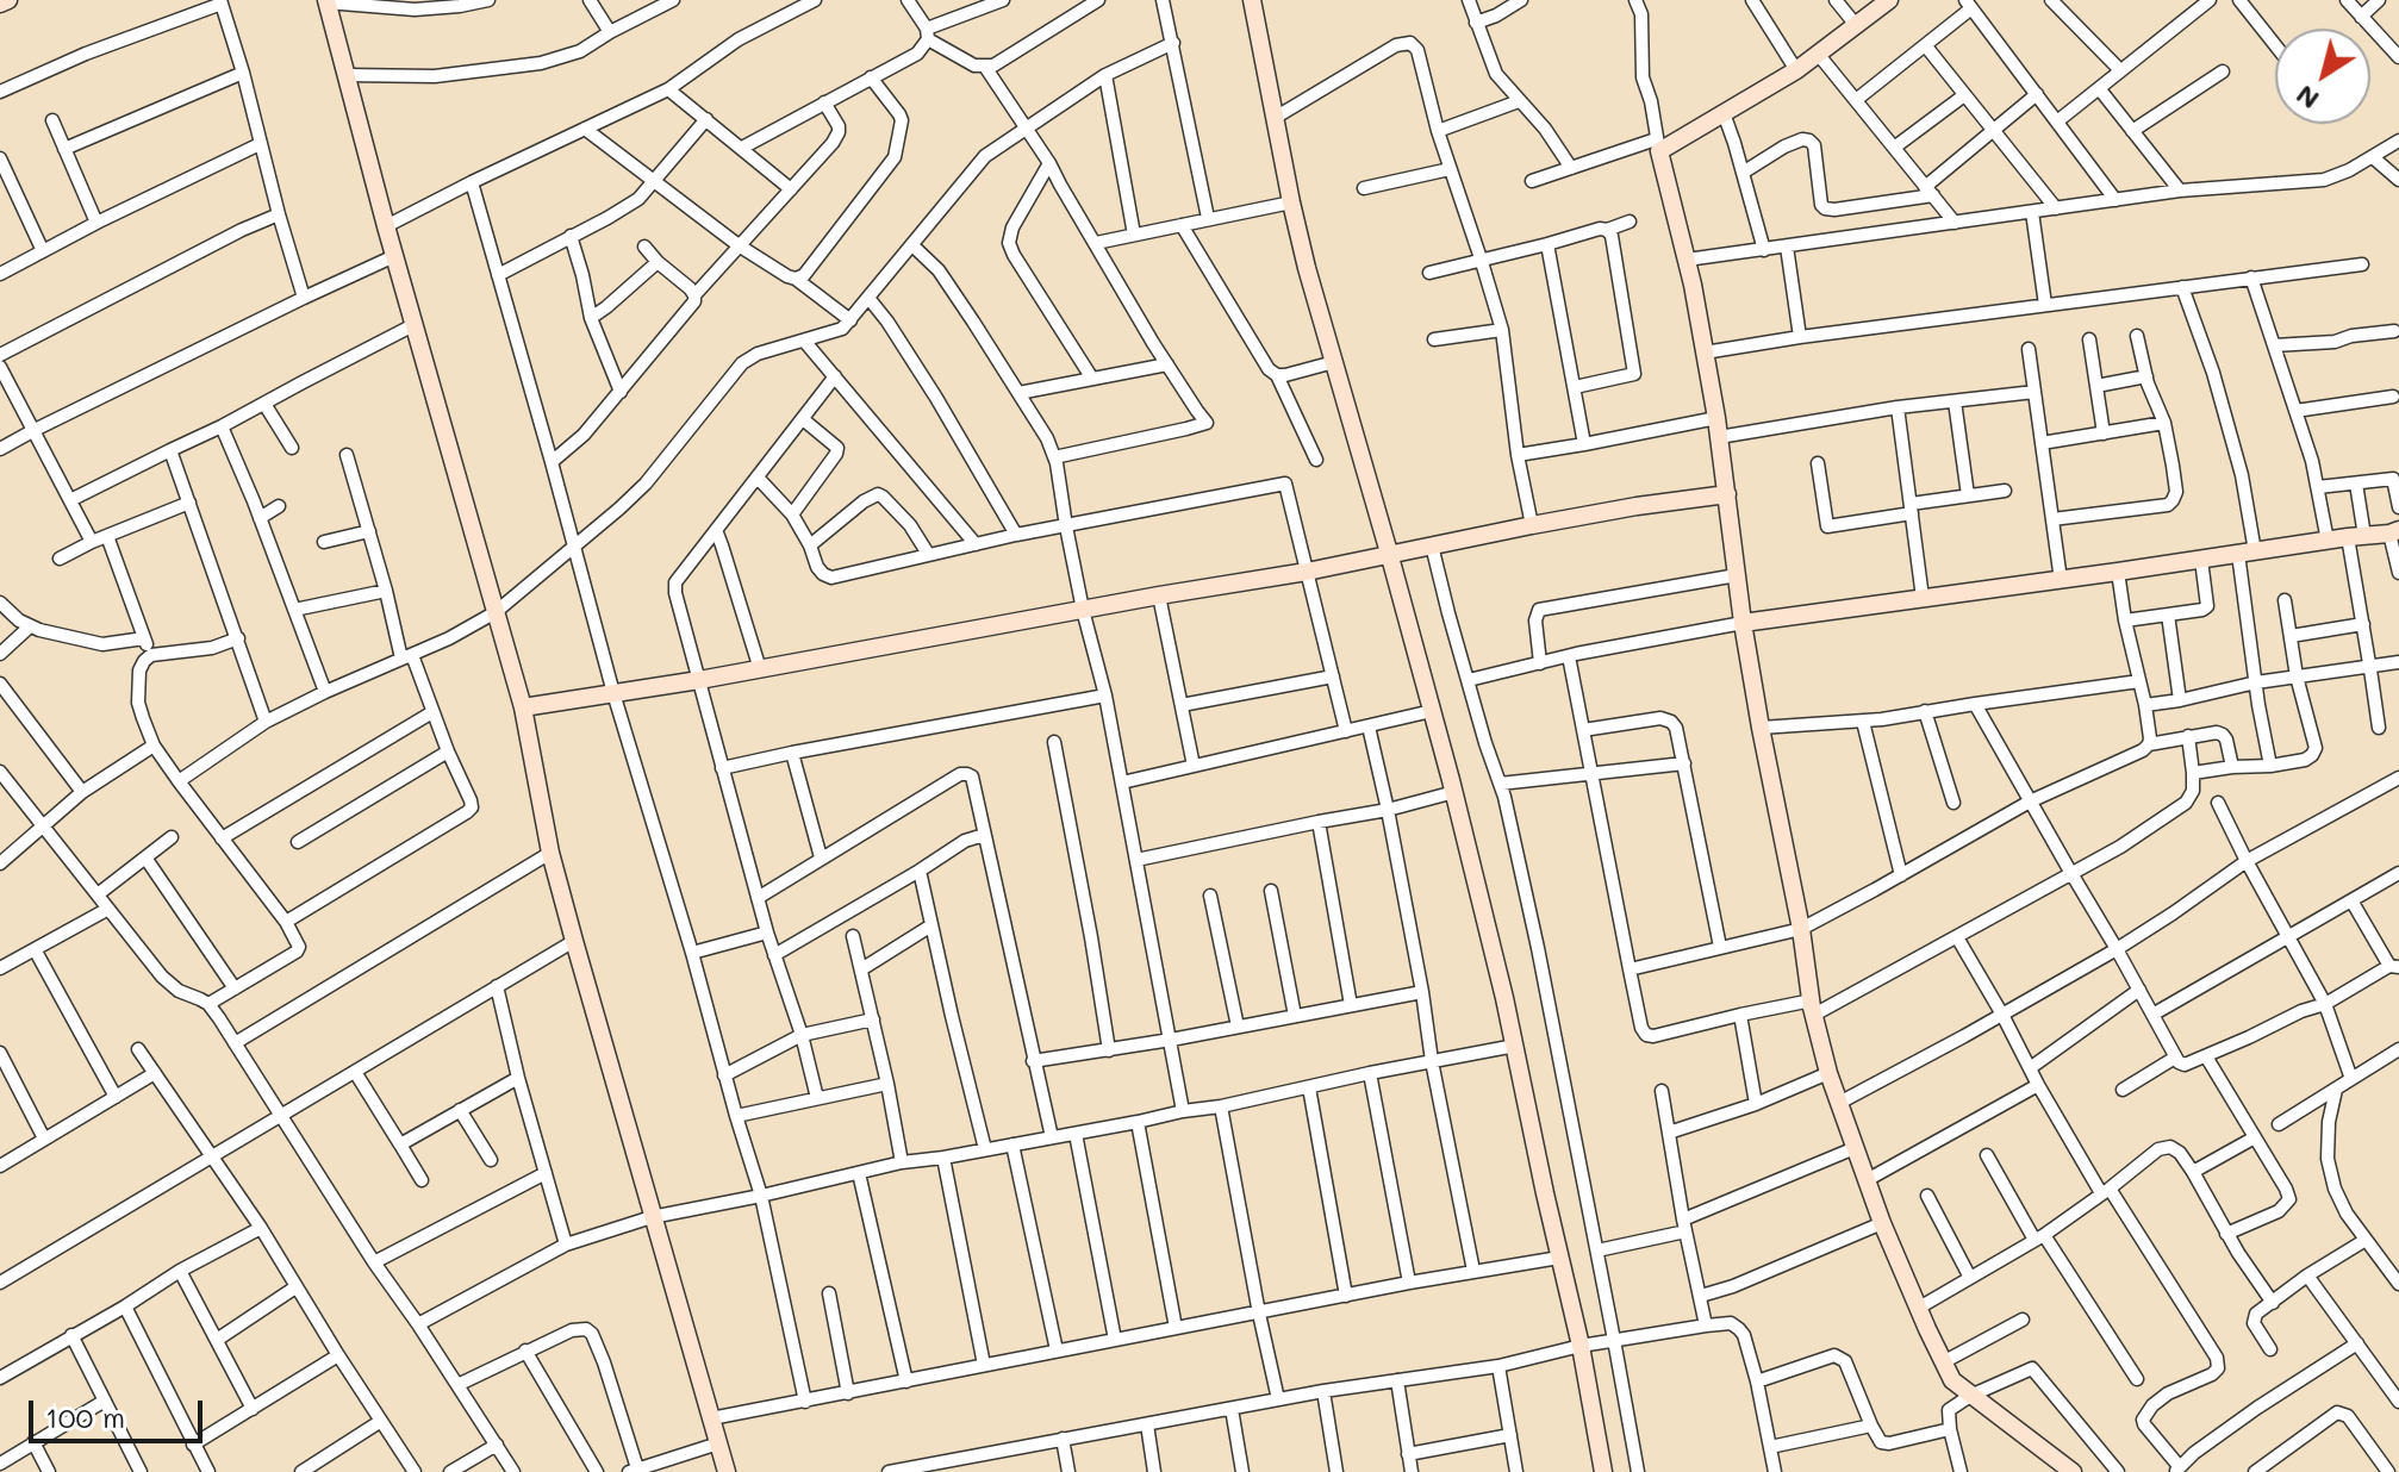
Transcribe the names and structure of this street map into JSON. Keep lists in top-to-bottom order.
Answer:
{
  "scale_bar": "100 m",
  "north": "bottom left"
}
